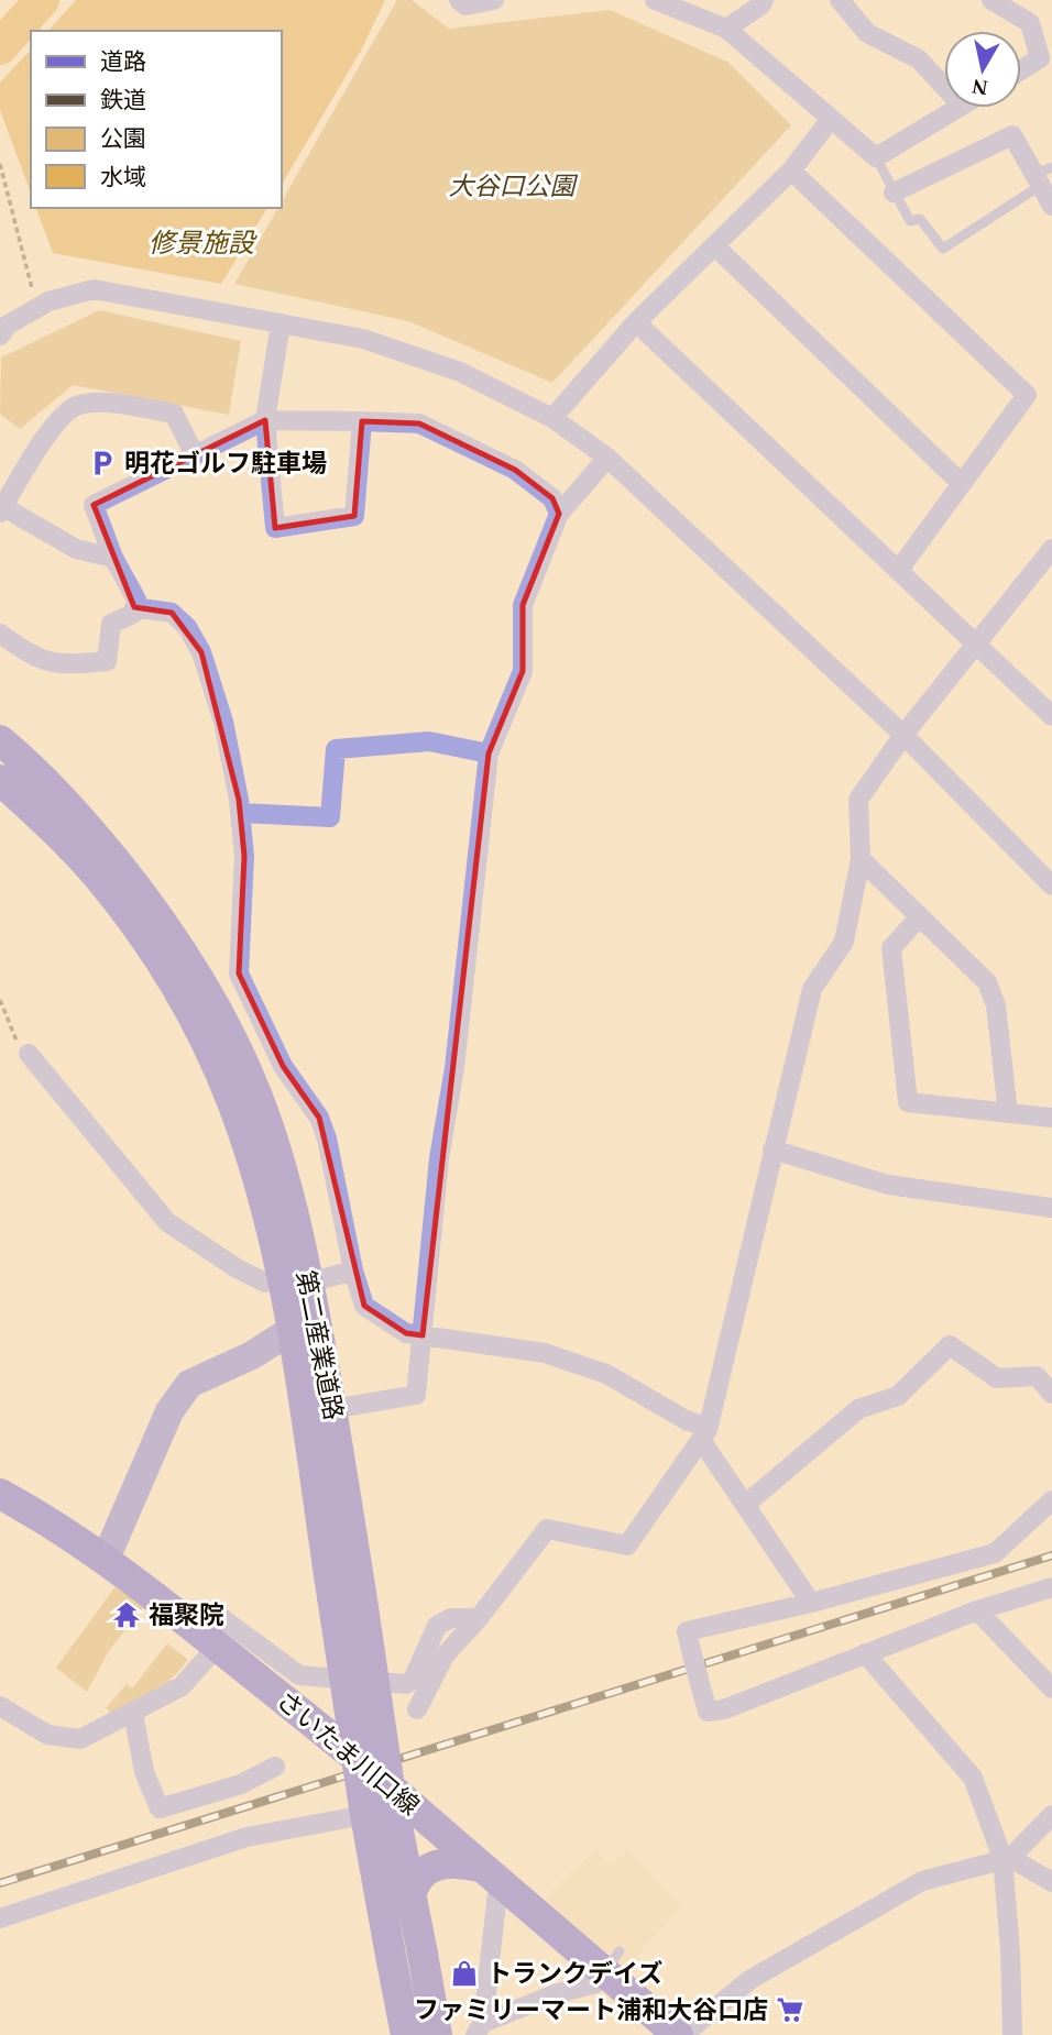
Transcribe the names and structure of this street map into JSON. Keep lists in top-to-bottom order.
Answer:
{
  "streets": {
    "main road": ["第二産業道路", "さいたま川口線"]
  },
  "crossings": [
    ["第二産業道路", "さいたま川口線"]
  ],
  "water": ["修景施設"],
  "parks": ["大谷口公園"],
  "places": {
    "parking": ["明花ゴルフ駐車場"],
    "temple": ["福聚院"],
    "shop": ["トランクデイズ"],
    "supermarket": ["ファミリーマート浦和大谷口店"]
  },
  "legend": [
    "道路",
    "鉄道",
    "公園",
    "水域"
  ],
  "north": "bottom"
}
